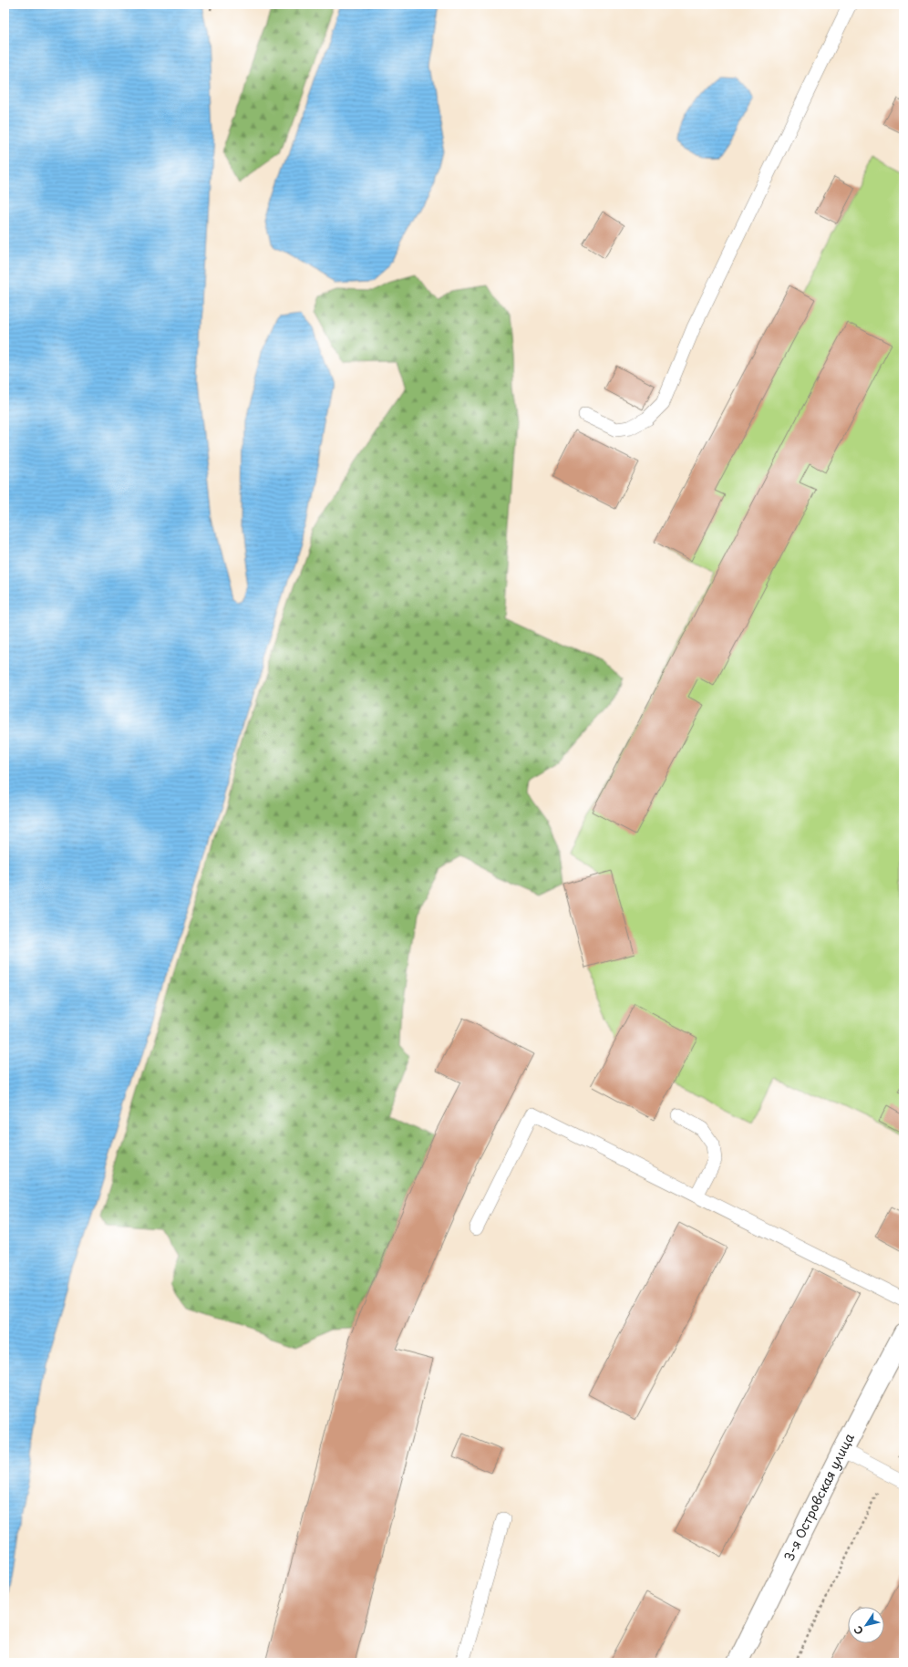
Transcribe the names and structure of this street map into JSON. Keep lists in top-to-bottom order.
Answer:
{
  "streets": {
    "street": ["3-я Островская улица"]
  },
  "north": "bottom left"
}
